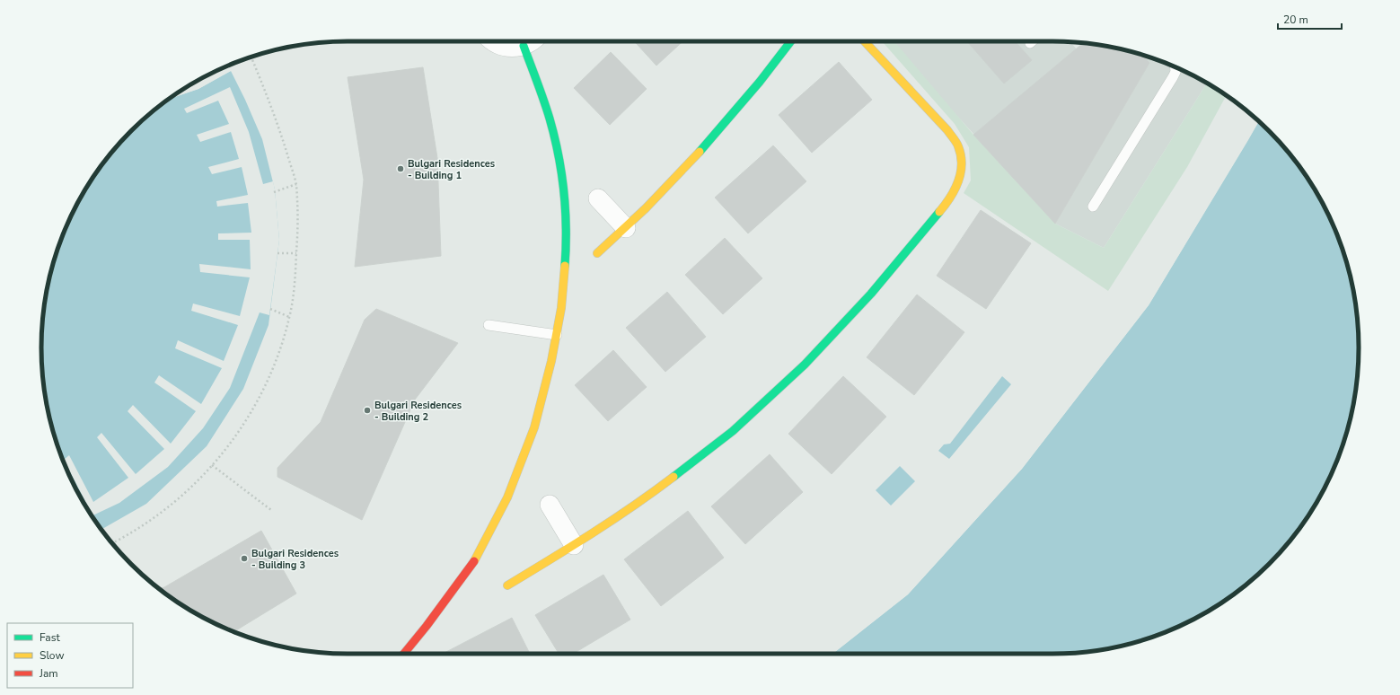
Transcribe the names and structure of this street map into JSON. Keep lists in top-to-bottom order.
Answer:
{
  "places": ["Bulgari Residences - Building 1", "Bulgari Residences - Building 2", "Bulgari Residences - Building 3"],
  "legend": ["Fast", "Slow", "Jam"],
  "scale_bar": "20 m"
}
